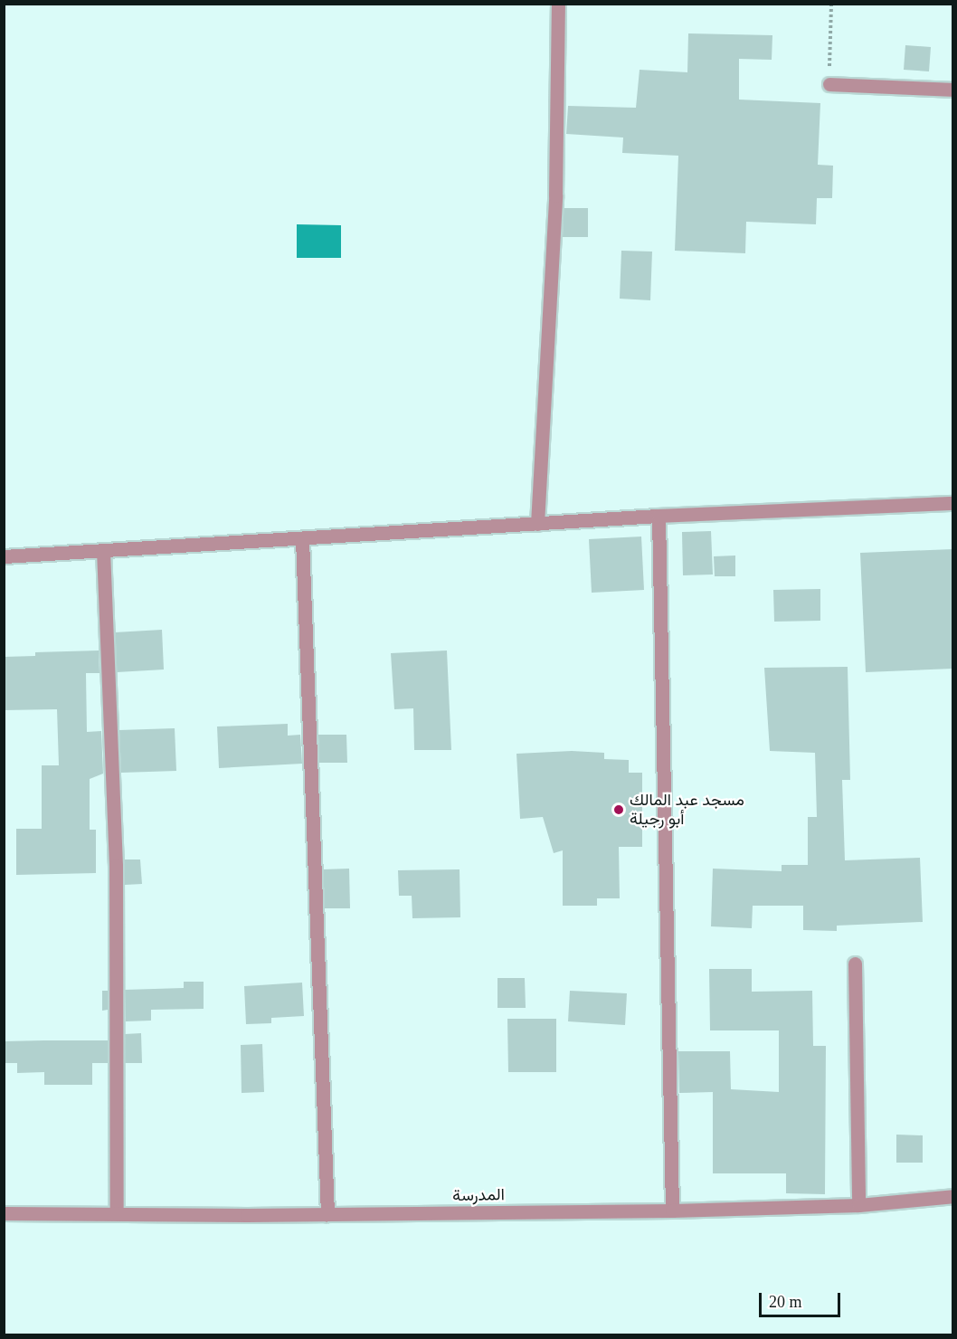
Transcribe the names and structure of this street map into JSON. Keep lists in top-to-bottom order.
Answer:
{
  "streets": {
    "street": ["المدرسة"]
  },
  "places": ["مسجد عبد المالك أبو رجيلة"],
  "scale_bar": "20 m"
}
